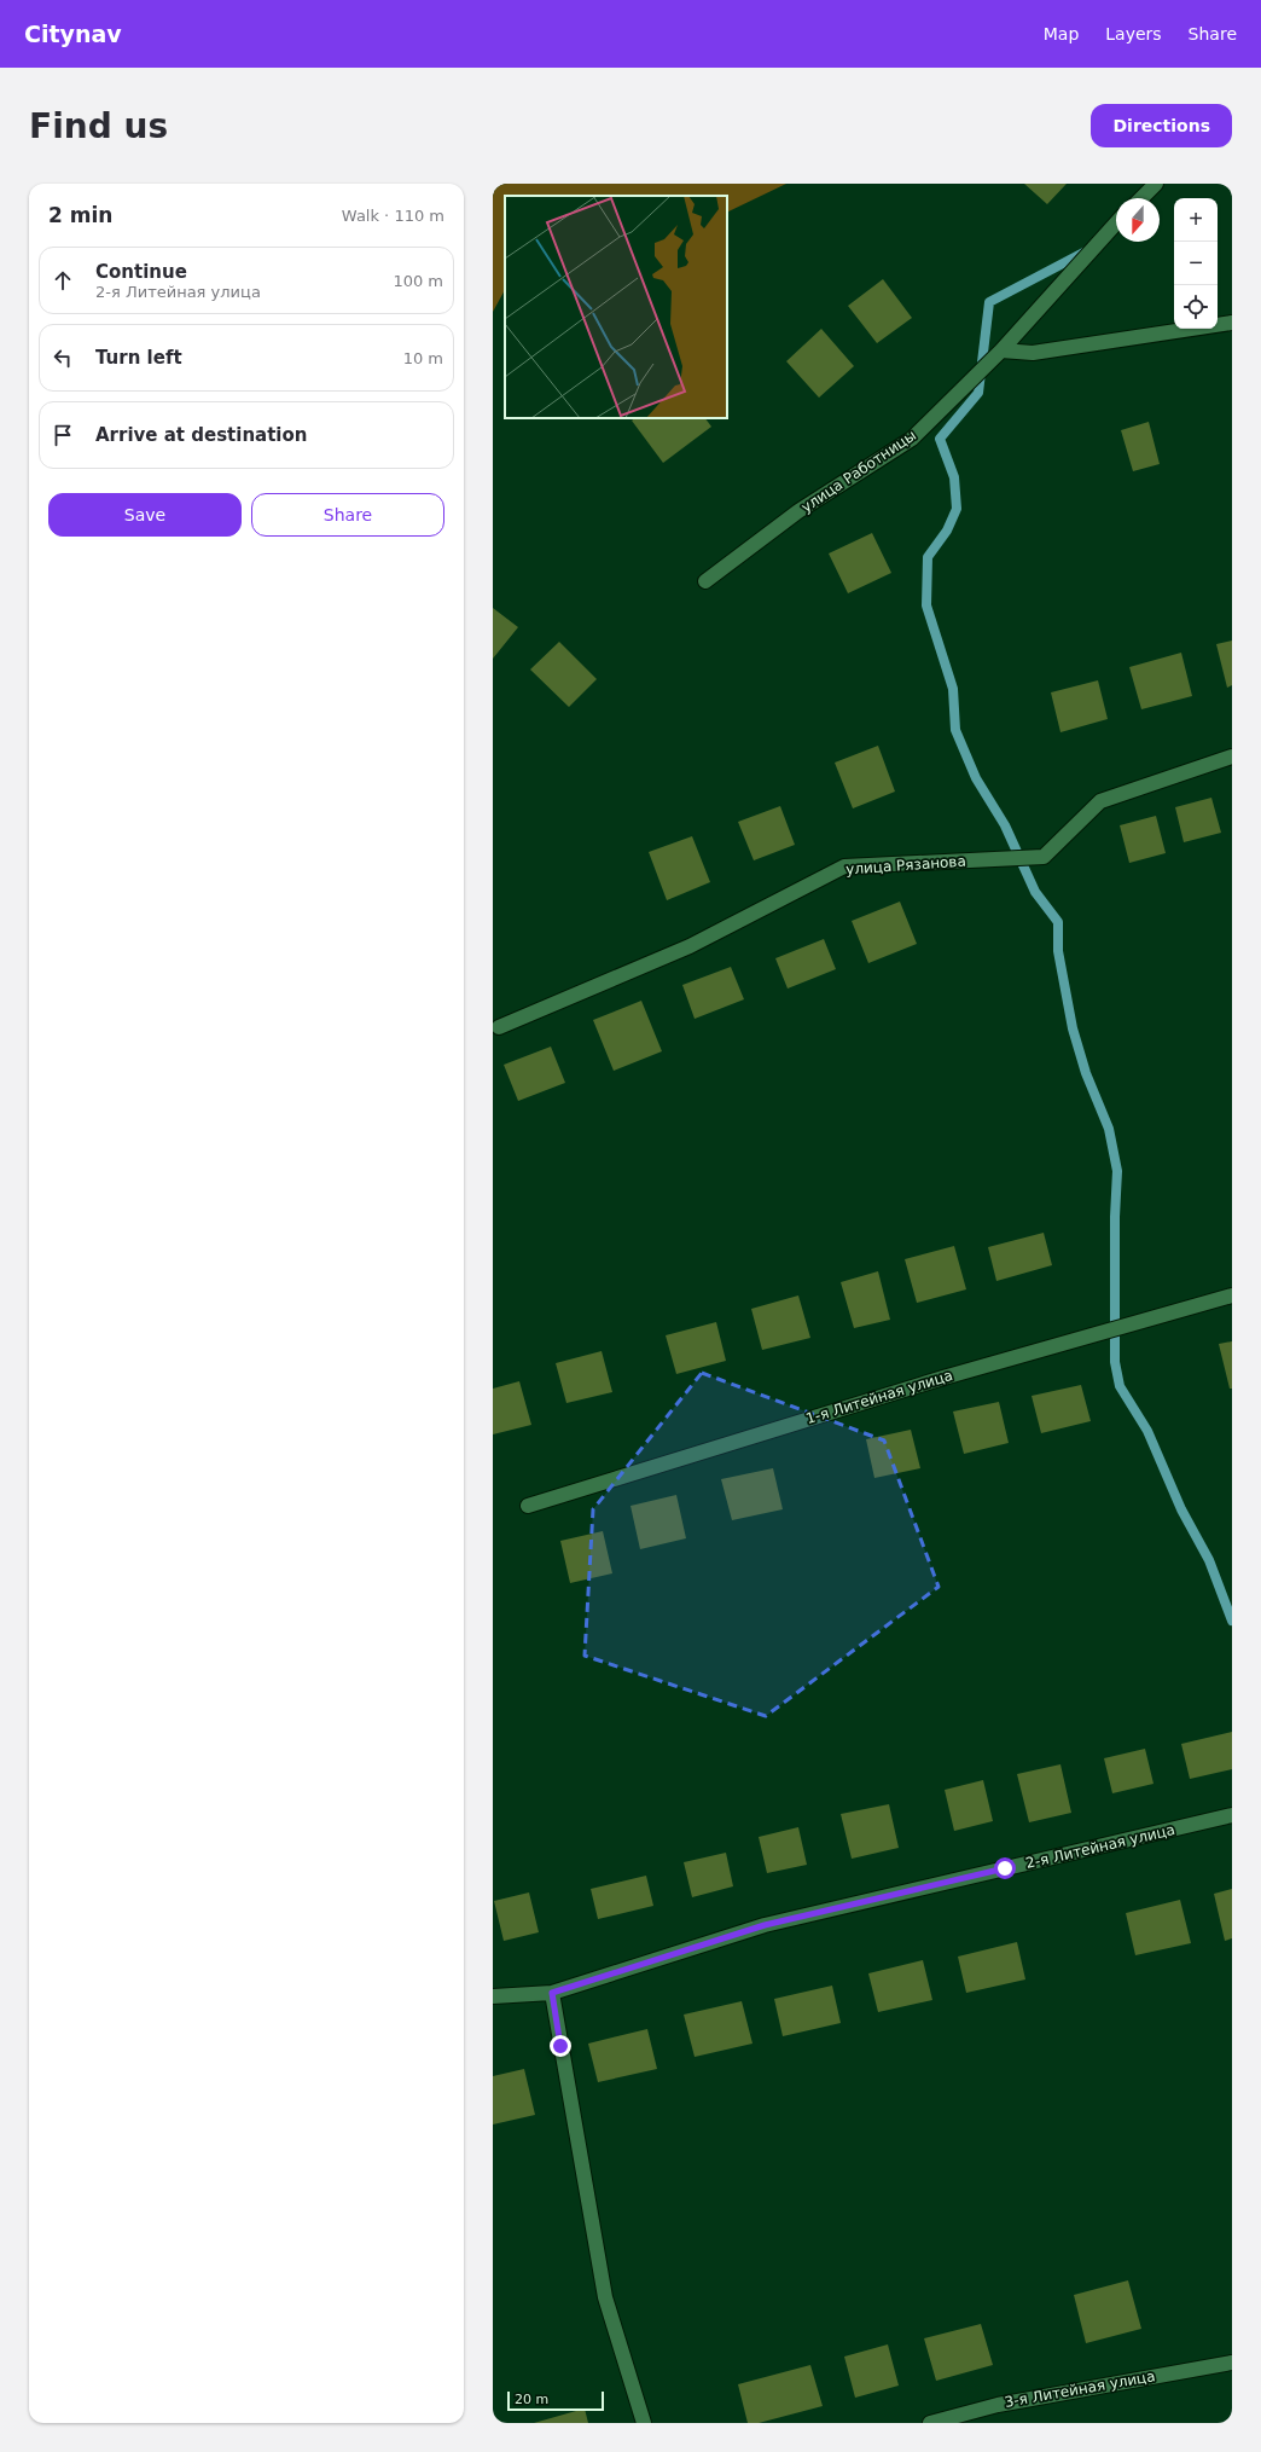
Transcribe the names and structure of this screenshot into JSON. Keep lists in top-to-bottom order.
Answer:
{
  "streets": {
    "street": [
      "улица Работницы",
      "улица Рязанова",
      "1-я Литейная улица",
      "2-я Литейная улица",
      "3-я Литейная улица"
    ]
  },
  "scale_bar": "20 m",
  "north": "bottom",
  "page": {
    "header": "Citynav",
    "nav": ["Map", "Layers", "Share"],
    "buttons": [
      "Directions",
      ["Save", "Share"]
    ],
    "title": "Find us",
    "heading": ["2 min", "Walk · 110 m"],
    "map_buttons": ["+", "−"],
    "list": [
      ["Continue", "2-я Литейная улица", "100 m"],
      ["Turn left", "10 m"],
      "Arrive at destination"
    ],
    "scale": "20 m"
  }
}
